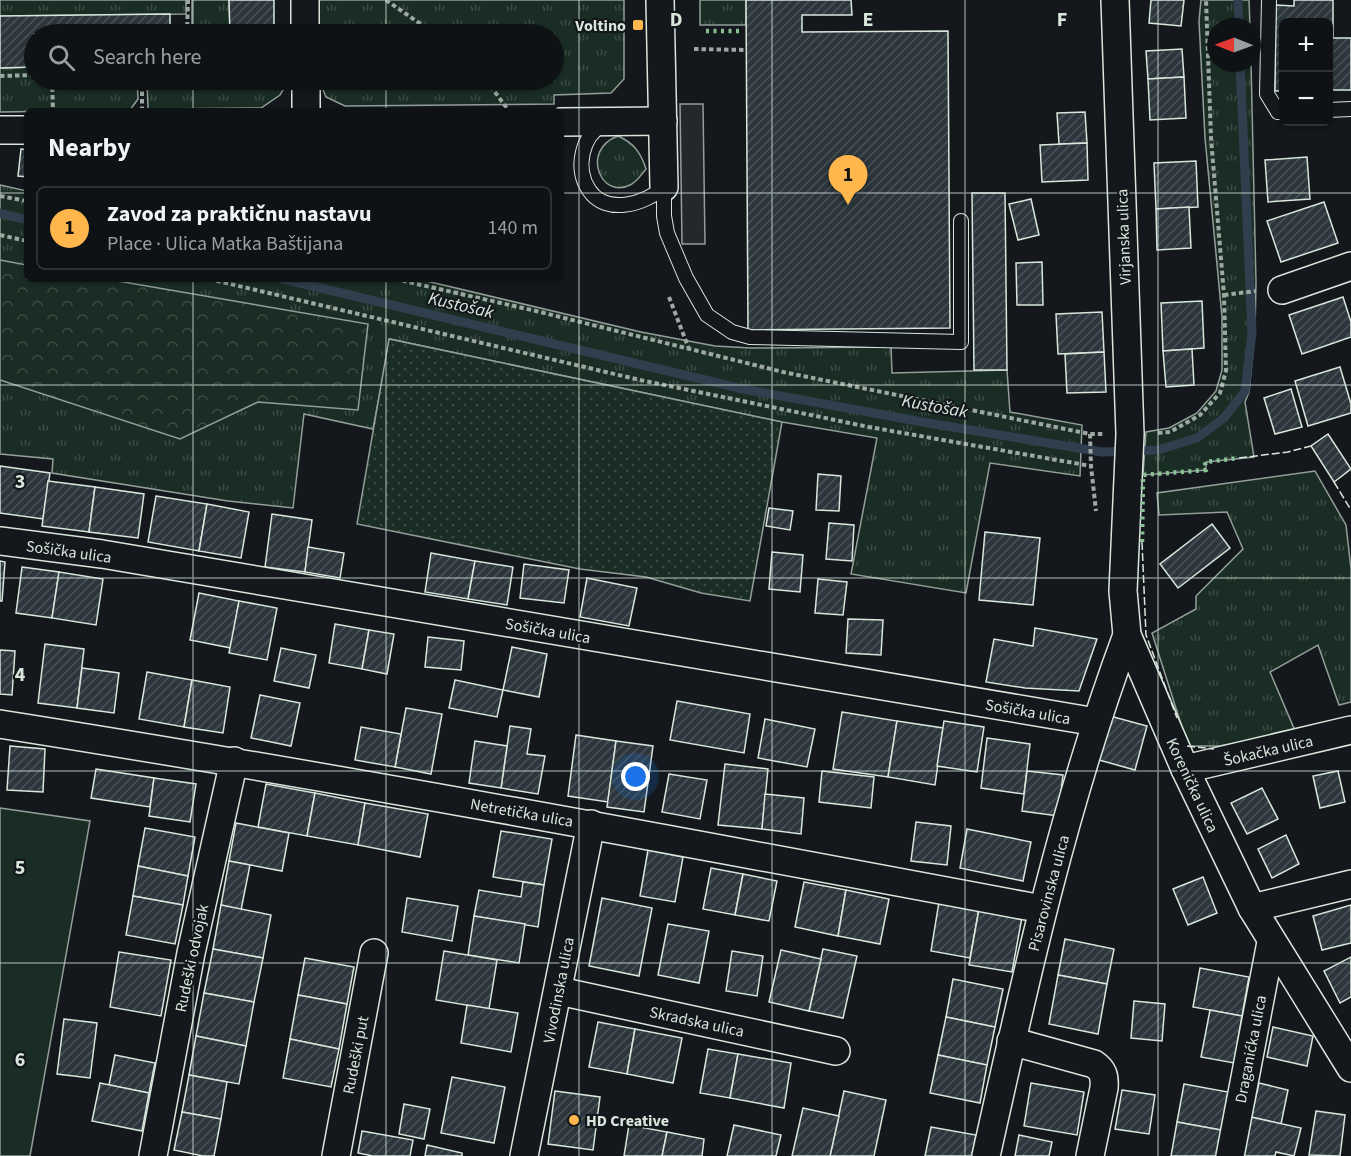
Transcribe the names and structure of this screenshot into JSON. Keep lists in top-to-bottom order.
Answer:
{
  "streets": {
    "street": [
      "Virjanska ulica",
      "Sošička ulica",
      "Šokačka ulica",
      "Korenička ulica",
      "Netretička ulica",
      "Pisarovinska ulica",
      "Rudeški odvojak",
      "Vivodinska ulica",
      "Skradska ulica",
      "Draganićka ulica",
      "Rudeški put"
    ]
  },
  "crossings": [
    ["Virjanska ulica", "Korenička ulica"],
    ["Sošička ulica", "Pisarovinska ulica"],
    ["Šokačka ulica", "Korenička ulica"],
    ["Korenička ulica", "Pisarovinska ulica"],
    ["Korenička ulica", "Draganićka ulica"],
    ["Netretička ulica", "Pisarovinska ulica"],
    ["Netretička ulica", "Rudeški odvojak"],
    ["Netretička ulica", "Vivodinska ulica"],
    ["Vivodinska ulica", "Skradska ulica"]
  ],
  "water": ["Kustošak"],
  "places": {
    "transit": ["Voltino"],
    "other": ["HD Creative"]
  },
  "north": "left",
  "page": {
    "map_buttons": ["+", "−"],
    "search": "Search here",
    "heading": "Nearby",
    "pins": "1",
    "list": [
      {
        "mark": "1",
        "name": "Zavod za praktičnu nastavu",
        "note": "Place · Ulica Matka Baštijana",
        "value": "140 m"
      }
    ]
  },
  "grid": {
    "columns": ["D", "E", "F"],
    "rows": [
      "3",
      "4",
      "5",
      "6"
    ]
  }
}
